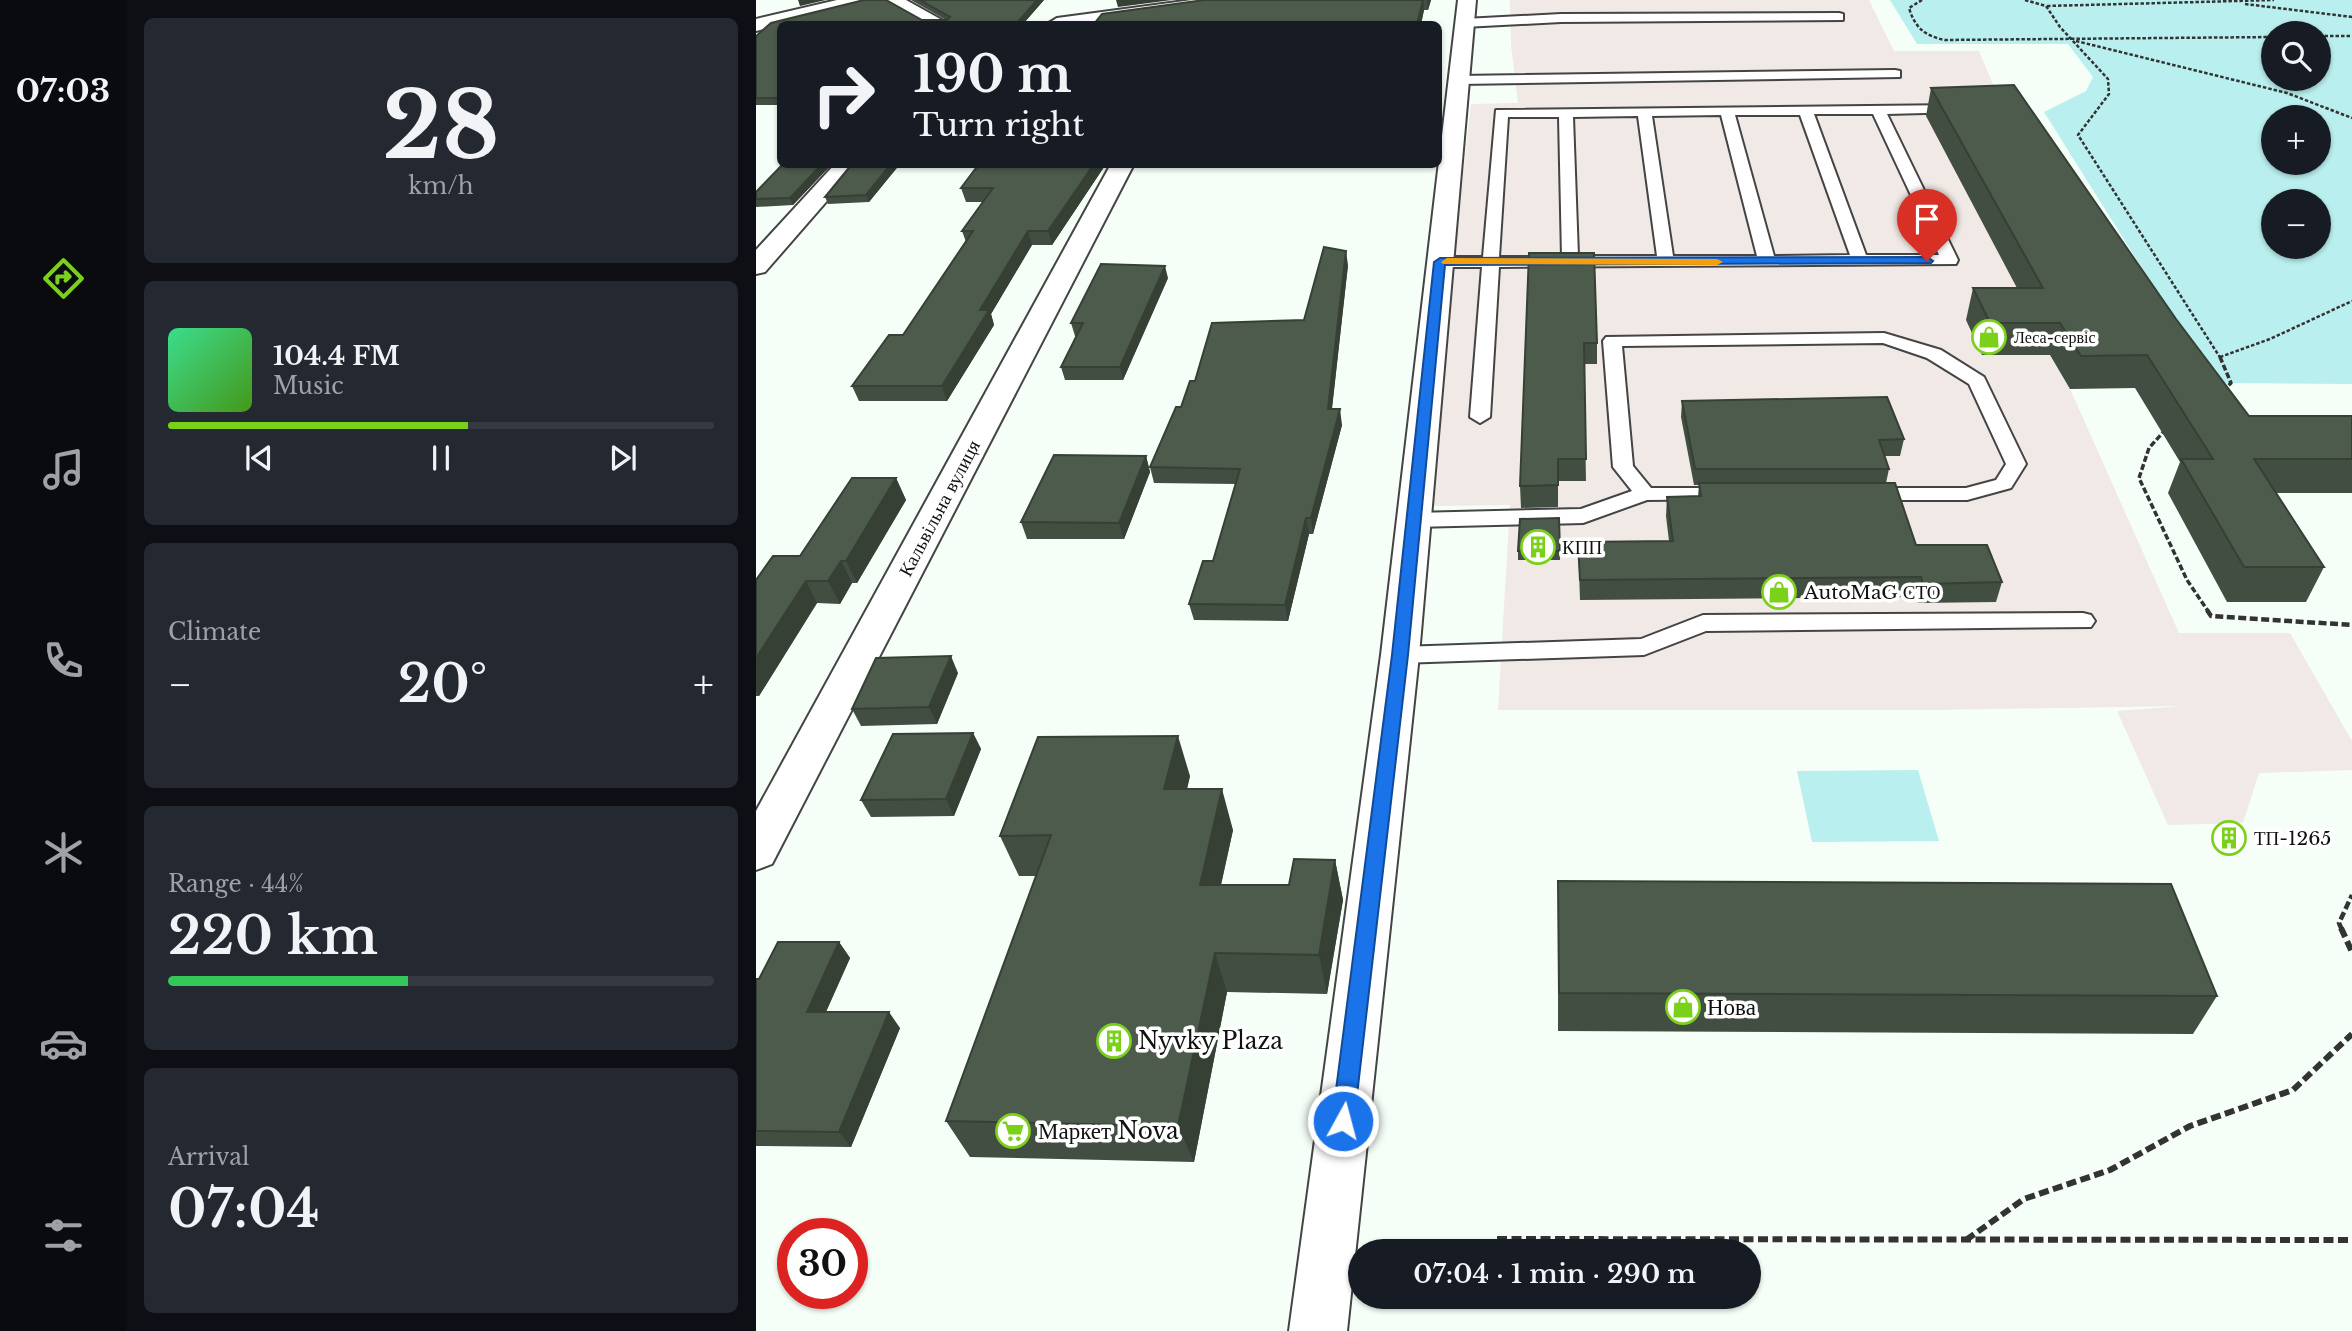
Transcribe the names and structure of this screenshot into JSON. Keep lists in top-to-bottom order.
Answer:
{
  "streets": {
    "street": ["Кальвільна вулиця"]
  },
  "places": {
    "shop": ["Леса-сервіс", "AutoMaG СТО", "Нова"],
    "building": ["КПП", "ТП-1265", "Nyvky Plaza"],
    "supermarket": ["Маркет Nova"]
  },
  "page": {
    "tabs": "07:03",
    "tile": [
      ["28", "km/h"],
      "Climate",
      ["Range · 44%", "220 km"],
      ["Arrival", "07:04"]
    ],
    "map_buttons": ["+", "−"],
    "turn": ["190 m", "Turn right"],
    "song": ["104.4 FM", "Music"],
    "heat": ["−", "20°", "+"],
    "limit": "30",
    "trip": "07:04 · 1 min · 290 m"
  }
}
